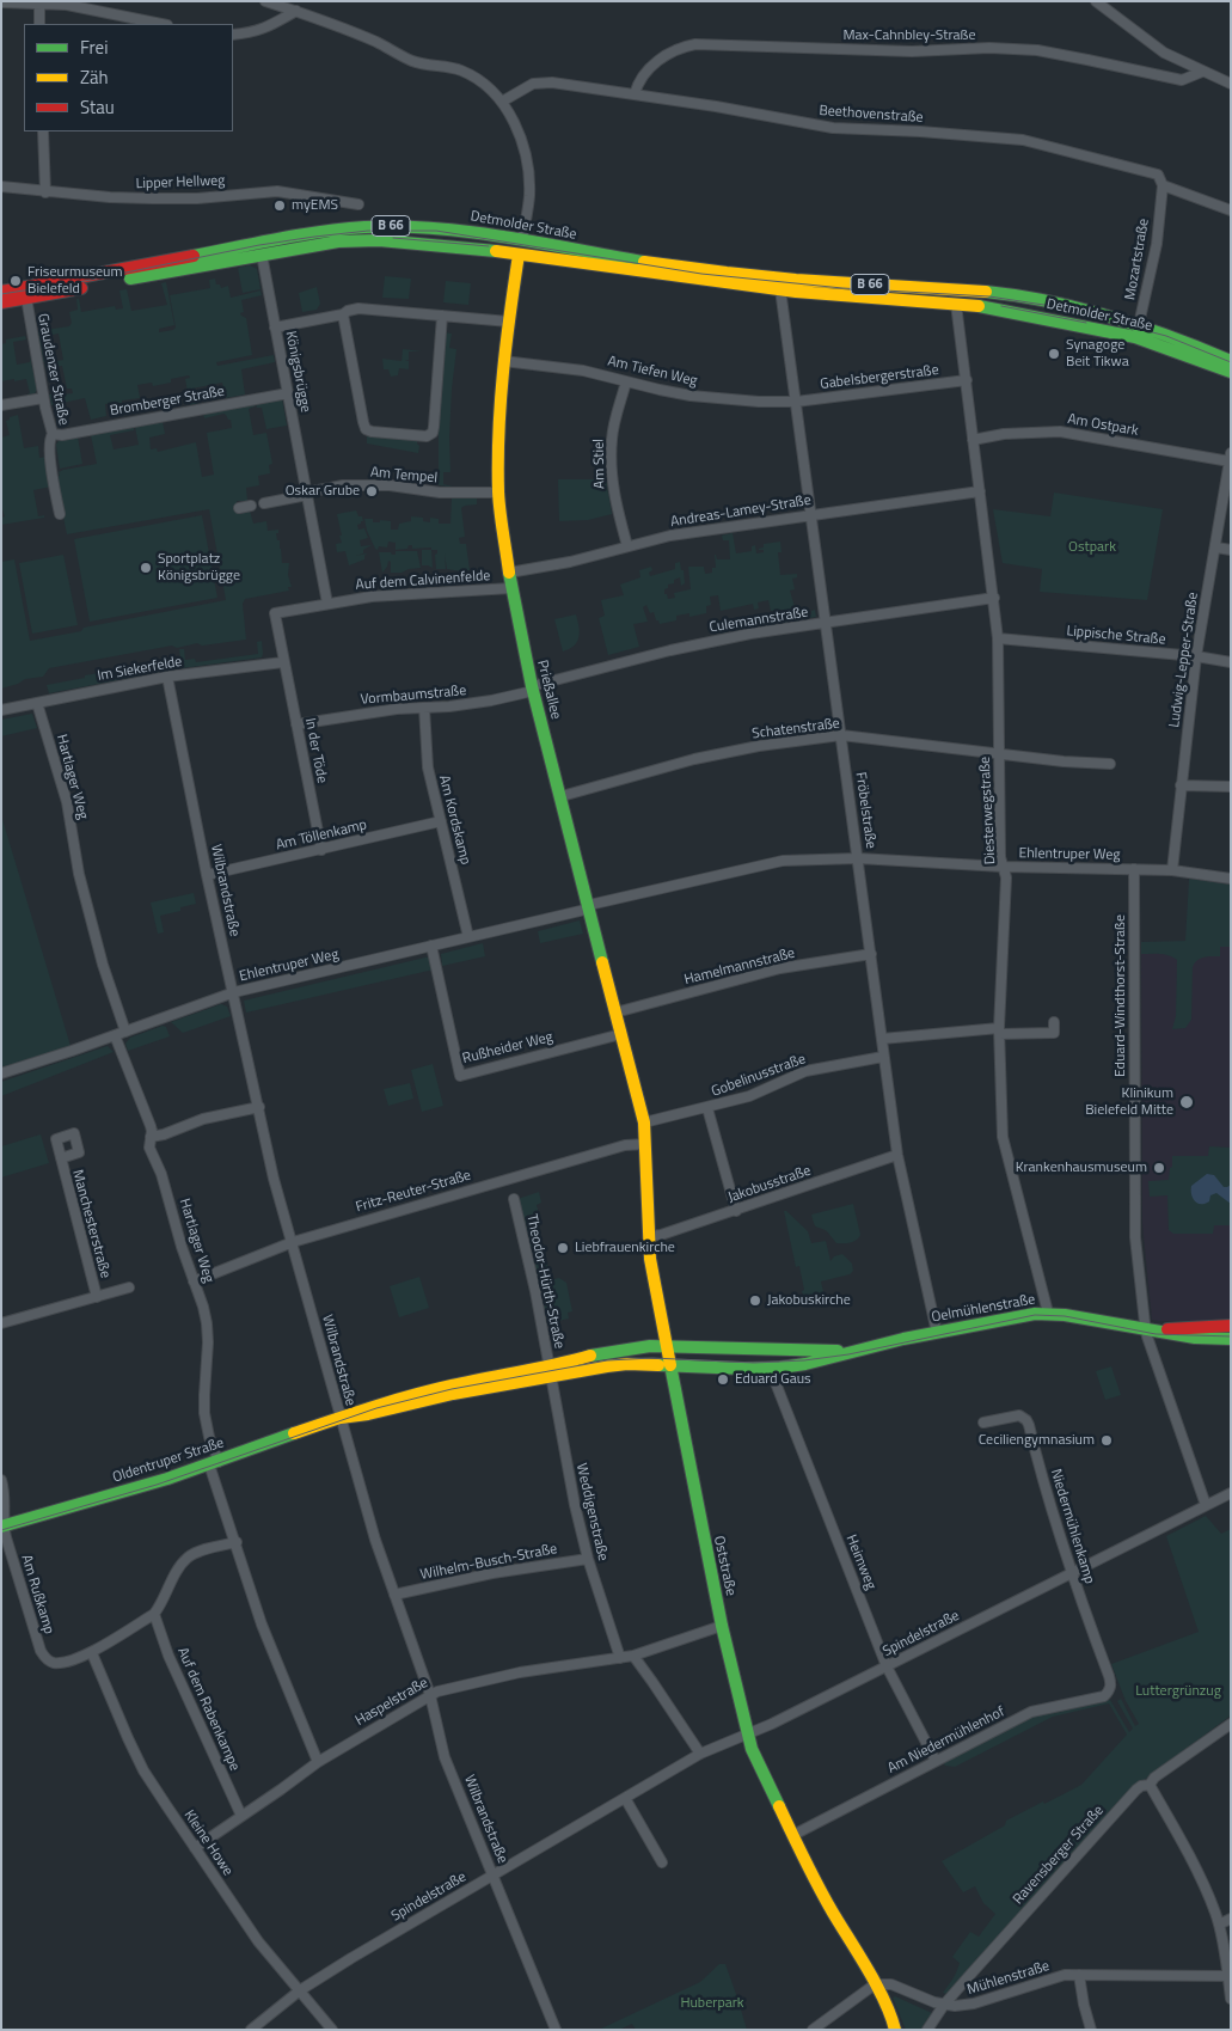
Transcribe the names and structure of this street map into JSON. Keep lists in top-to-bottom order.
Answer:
{
  "streets": {
    "street": [
      "Max-Cahnbley-Straße",
      "Beethovenstraße",
      "Lipper Hellweg",
      "B 66",
      "Detmolder Straße",
      "Mozartstraße",
      "Graudenzer Straße",
      "Königsbrügge",
      "Am Tiefen Weg",
      "Gabelsbergerstraße",
      "Bromberger Straße",
      "Am Ostpark",
      "Am Stiel",
      "Am Tempel",
      "Andreas-Lamey-Straße",
      "Auf dem Calvinenfelde",
      "Culemannstraße",
      "Lippische Straße",
      "Ludwig-Lepper-Straße",
      "Im Siekerfelde",
      "Prießallee",
      "Vormbaumstraße",
      "Schatenstraße",
      "In der Töde",
      "Hartlager Weg",
      "Fröbelstraße",
      "Diesterwegstraße",
      "Am Kordskamp",
      "Am Töllenkamp",
      "Ehlentruper Weg",
      "Wilbrandstraße",
      "Hamelmannstraße",
      "Eduard-Windthorst-Straße",
      "Rußheider Weg",
      "Gobelinusstraße",
      "Jakobusstraße",
      "Fritz-Reuter-Straße",
      "Manchesterstraße",
      "Theodor-Hürth-Straße",
      "Oelmühlenstraße",
      "Oldentruper Straße",
      "Weddigenstraße",
      "Niedermühlenkamp",
      "Wilhelm-Busch-Straße",
      "Heimweg",
      "Oststraße",
      "Am Rußkamp",
      "Spindelstraße",
      "Haspelstraße",
      "Auf dem Rabenkampe",
      "Am Niedermühlenhof",
      "Kleine Howe",
      "Ravensberger Straße",
      "Mühlenstraße"
    ]
  },
  "crossings": [
    ["Max-Cahnbley-Straße", "Beethovenstraße"],
    ["Beethovenstraße", "Mozartstraße"],
    ["Detmolder Straße", "Mozartstraße"],
    ["Detmolder Straße", "Graudenzer Straße"],
    ["Detmolder Straße", "Königsbrügge"],
    ["Detmolder Straße", "Prießallee"],
    ["Detmolder Straße", "Fröbelstraße"],
    ["Detmolder Straße", "Diesterwegstraße"],
    ["Graudenzer Straße", "Bromberger Straße"],
    ["Königsbrügge", "Bromberger Straße"],
    ["Königsbrügge", "Am Tempel"],
    ["Königsbrügge", "Auf dem Calvinenfelde"],
    ["Am Tiefen Weg", "Gabelsbergerstraße"],
    ["Am Tiefen Weg", "Am Stiel"],
    ["Am Tiefen Weg", "Prießallee"],
    ["Am Tiefen Weg", "Fröbelstraße"],
    ["Gabelsbergerstraße", "Fröbelstraße"],
    ["Gabelsbergerstraße", "Diesterwegstraße"],
    ["Am Ostpark", "Ludwig-Lepper-Straße"],
    ["Am Ostpark", "Diesterwegstraße"],
    ["Am Stiel", "Andreas-Lamey-Straße"],
    ["Am Tempel", "Prießallee"],
    ["Andreas-Lamey-Straße", "Prießallee"],
    ["Andreas-Lamey-Straße", "Fröbelstraße"],
    ["Andreas-Lamey-Straße", "Diesterwegstraße"],
    ["Auf dem Calvinenfelde", "Im Siekerfelde"],
    ["Auf dem Calvinenfelde", "Prießallee"],
    ["Auf dem Calvinenfelde", "In der Töde"],
    ["Culemannstraße", "Prießallee"],
    ["Culemannstraße", "Vormbaumstraße"],
    ["Culemannstraße", "Fröbelstraße"],
    ["Culemannstraße", "Diesterwegstraße"],
    ["Lippische Straße", "Ludwig-Lepper-Straße"],
    ["Lippische Straße", "Diesterwegstraße"],
    ["Ludwig-Lepper-Straße", "Ehlentruper Weg"],
    ["Im Siekerfelde", "In der Töde"],
    ["Im Siekerfelde", "Hartlager Weg"],
    ["Im Siekerfelde", "Wilbrandstraße"],
    ["Prießallee", "Vormbaumstraße"],
    ["Prießallee", "Schatenstraße"],
    ["Prießallee", "Ehlentruper Weg"],
    ["Prießallee", "Hamelmannstraße"],
    ["Prießallee", "Rußheider Weg"],
    ["Prießallee", "Gobelinusstraße"],
    ["Prießallee", "Oststraße"],
    ["Vormbaumstraße", "In der Töde"],
    ["Vormbaumstraße", "Am Kordskamp"],
    ["Schatenstraße", "Fröbelstraße"],
    ["Schatenstraße", "Diesterwegstraße"],
    ["In der Töde", "Am Töllenkamp"],
    ["Hartlager Weg", "Ehlentruper Weg"],
    ["Hartlager Weg", "Fritz-Reuter-Straße"],
    ["Hartlager Weg", "Oldentruper Straße"],
    ["Hartlager Weg", "Haspelstraße"],
    ["Fröbelstraße", "Ehlentruper Weg"],
    ["Fröbelstraße", "Hamelmannstraße"],
    ["Fröbelstraße", "Gobelinusstraße"],
    ["Fröbelstraße", "Jakobusstraße"],
    ["Fröbelstraße", "Oelmühlenstraße"],
    ["Diesterwegstraße", "Ehlentruper Weg"],
    ["Diesterwegstraße", "Oelmühlenstraße"],
    ["Am Kordskamp", "Am Töllenkamp"],
    ["Am Kordskamp", "Ehlentruper Weg"],
    ["Am Töllenkamp", "Wilbrandstraße"],
    ["Ehlentruper Weg", "Wilbrandstraße"],
    ["Ehlentruper Weg", "Eduard-Windthorst-Straße"],
    ["Ehlentruper Weg", "Rußheider Weg"],
    ["Wilbrandstraße", "Fritz-Reuter-Straße"],
    ["Wilbrandstraße", "Oldentruper Straße"],
    ["Wilbrandstraße", "Wilhelm-Busch-Straße"],
    ["Wilbrandstraße", "Spindelstraße"],
    ["Wilbrandstraße", "Haspelstraße"],
    ["Eduard-Windthorst-Straße", "Oelmühlenstraße"],
    ["Eduard-Windthorst-Straße", "Spindelstraße"],
    ["Gobelinusstraße", "Oststraße"],
    ["Jakobusstraße", "Oststraße"],
    ["Fritz-Reuter-Straße", "Oststraße"],
    ["Theodor-Hürth-Straße", "Oldentruper Straße"],
    ["Theodor-Hürth-Straße", "Weddigenstraße"],
    ["Oelmühlenstraße", "Oldentruper Straße"],
    ["Oelmühlenstraße", "Heimweg"],
    ["Oelmühlenstraße", "Oststraße"],
    ["Oldentruper Straße", "Weddigenstraße"],
    ["Oldentruper Straße", "Oststraße"],
    ["Oldentruper Straße", "Am Rußkamp"],
    ["Weddigenstraße", "Wilhelm-Busch-Straße"],
    ["Weddigenstraße", "Haspelstraße"],
    ["Niedermühlenkamp", "Spindelstraße"],
    ["Niedermühlenkamp", "Am Niedermühlenhof"],
    ["Heimweg", "Spindelstraße"],
    ["Heimweg", "Am Niedermühlenhof"],
    ["Oststraße", "Spindelstraße"],
    ["Oststraße", "Haspelstraße"],
    ["Oststraße", "Am Niedermühlenhof"],
    ["Oststraße", "Mühlenstraße"],
    ["Am Rußkamp", "Auf dem Rabenkampe"],
    ["Am Rußkamp", "Kleine Howe"],
    ["Spindelstraße", "Kleine Howe"],
    ["Haspelstraße", "Auf dem Rabenkampe"],
    ["Haspelstraße", "Kleine Howe"],
    ["Ravensberger Straße", "Mühlenstraße"]
  ],
  "parks": ["Ostpark", "Luttergrünzug", "Huberpark"],
  "places": [
    "myEMS",
    "Friseurmuseum Bielefeld",
    "Synagoge Beit Tikwa",
    "Oskar Grube",
    "Sportplatz Königsbrügge",
    "Klinikum Bielefeld Mitte",
    "Krankenhausmuseum",
    "Liebfrauenkirche",
    "Jakobuskirche",
    "Eduard Gaus",
    "Ceciliengymnasium"
  ],
  "legend": ["Frei", "Zäh", "Stau"]
}
